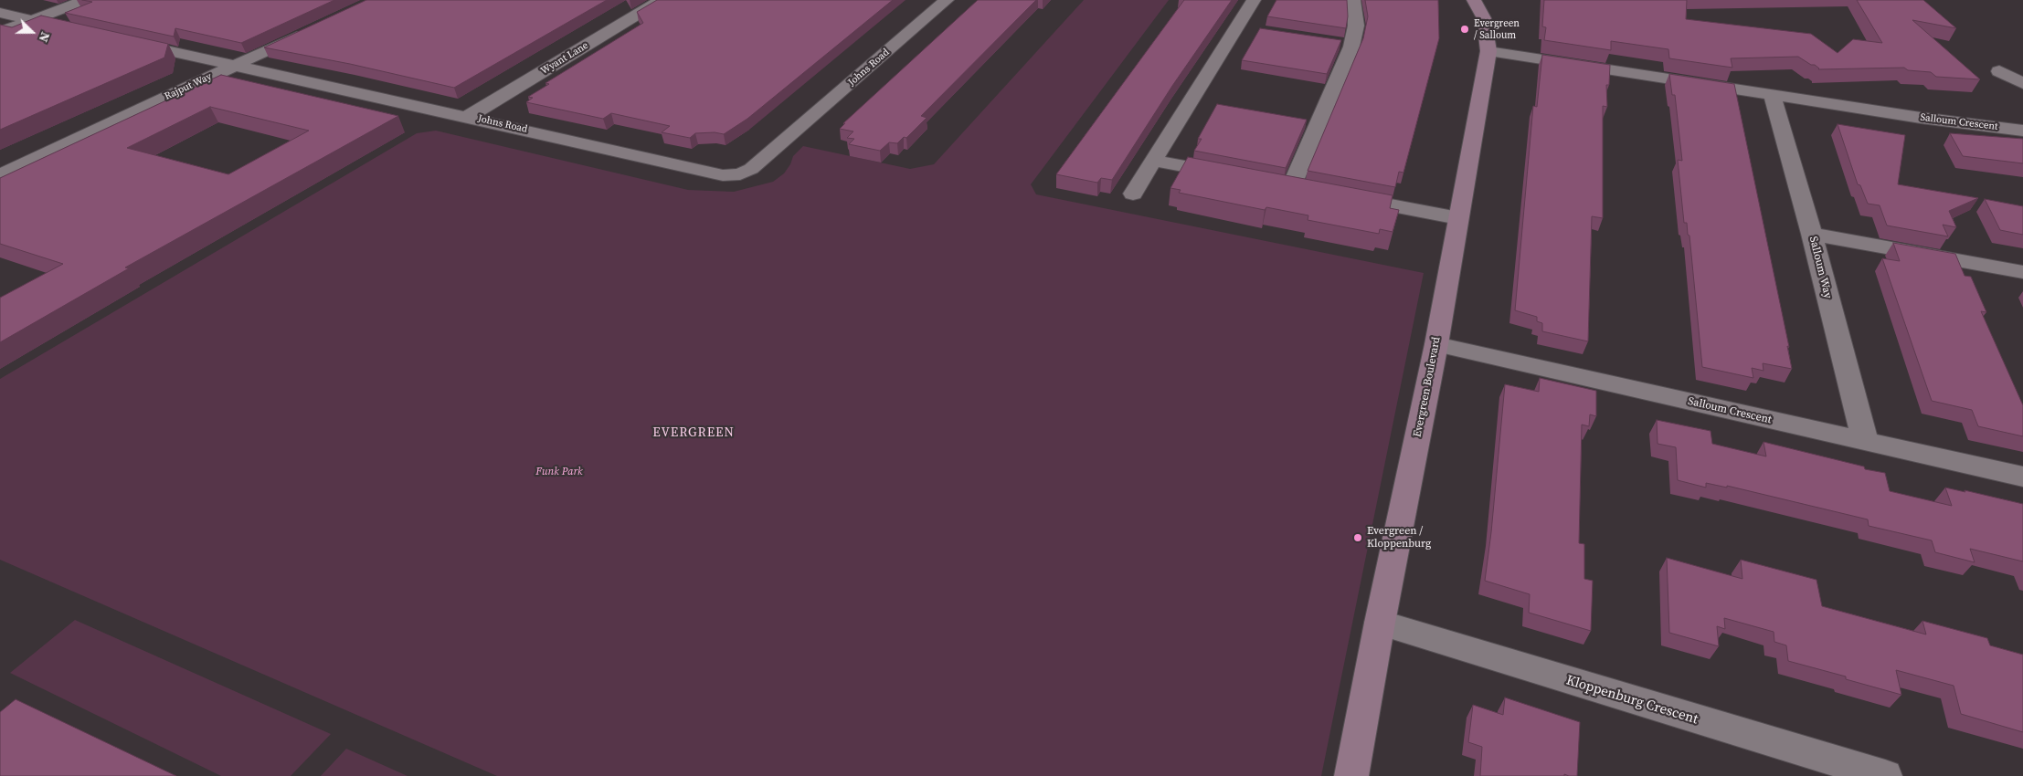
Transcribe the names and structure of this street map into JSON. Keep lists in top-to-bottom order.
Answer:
{
  "streets": {
    "street": [
      "Wyant Lane",
      "Johns Road",
      "Rajput Way",
      "Salloum Crescent",
      "Salloum Way",
      "Evergreen Boulevard",
      "Kloppenburg Crescent"
    ]
  },
  "crossings": [
    ["Wyant Lane", "Johns Road"],
    ["Johns Road", "Rajput Way"],
    ["Salloum Crescent", "Salloum Way"],
    ["Salloum Crescent", "Evergreen Boulevard"],
    ["Evergreen Boulevard", "Kloppenburg Crescent"]
  ],
  "districts": ["EVERGREEN"],
  "parks": ["Funk Park"],
  "places": ["Evergreen / Salloum", "Evergreen / Kloppenburg"],
  "north": "right"
}
